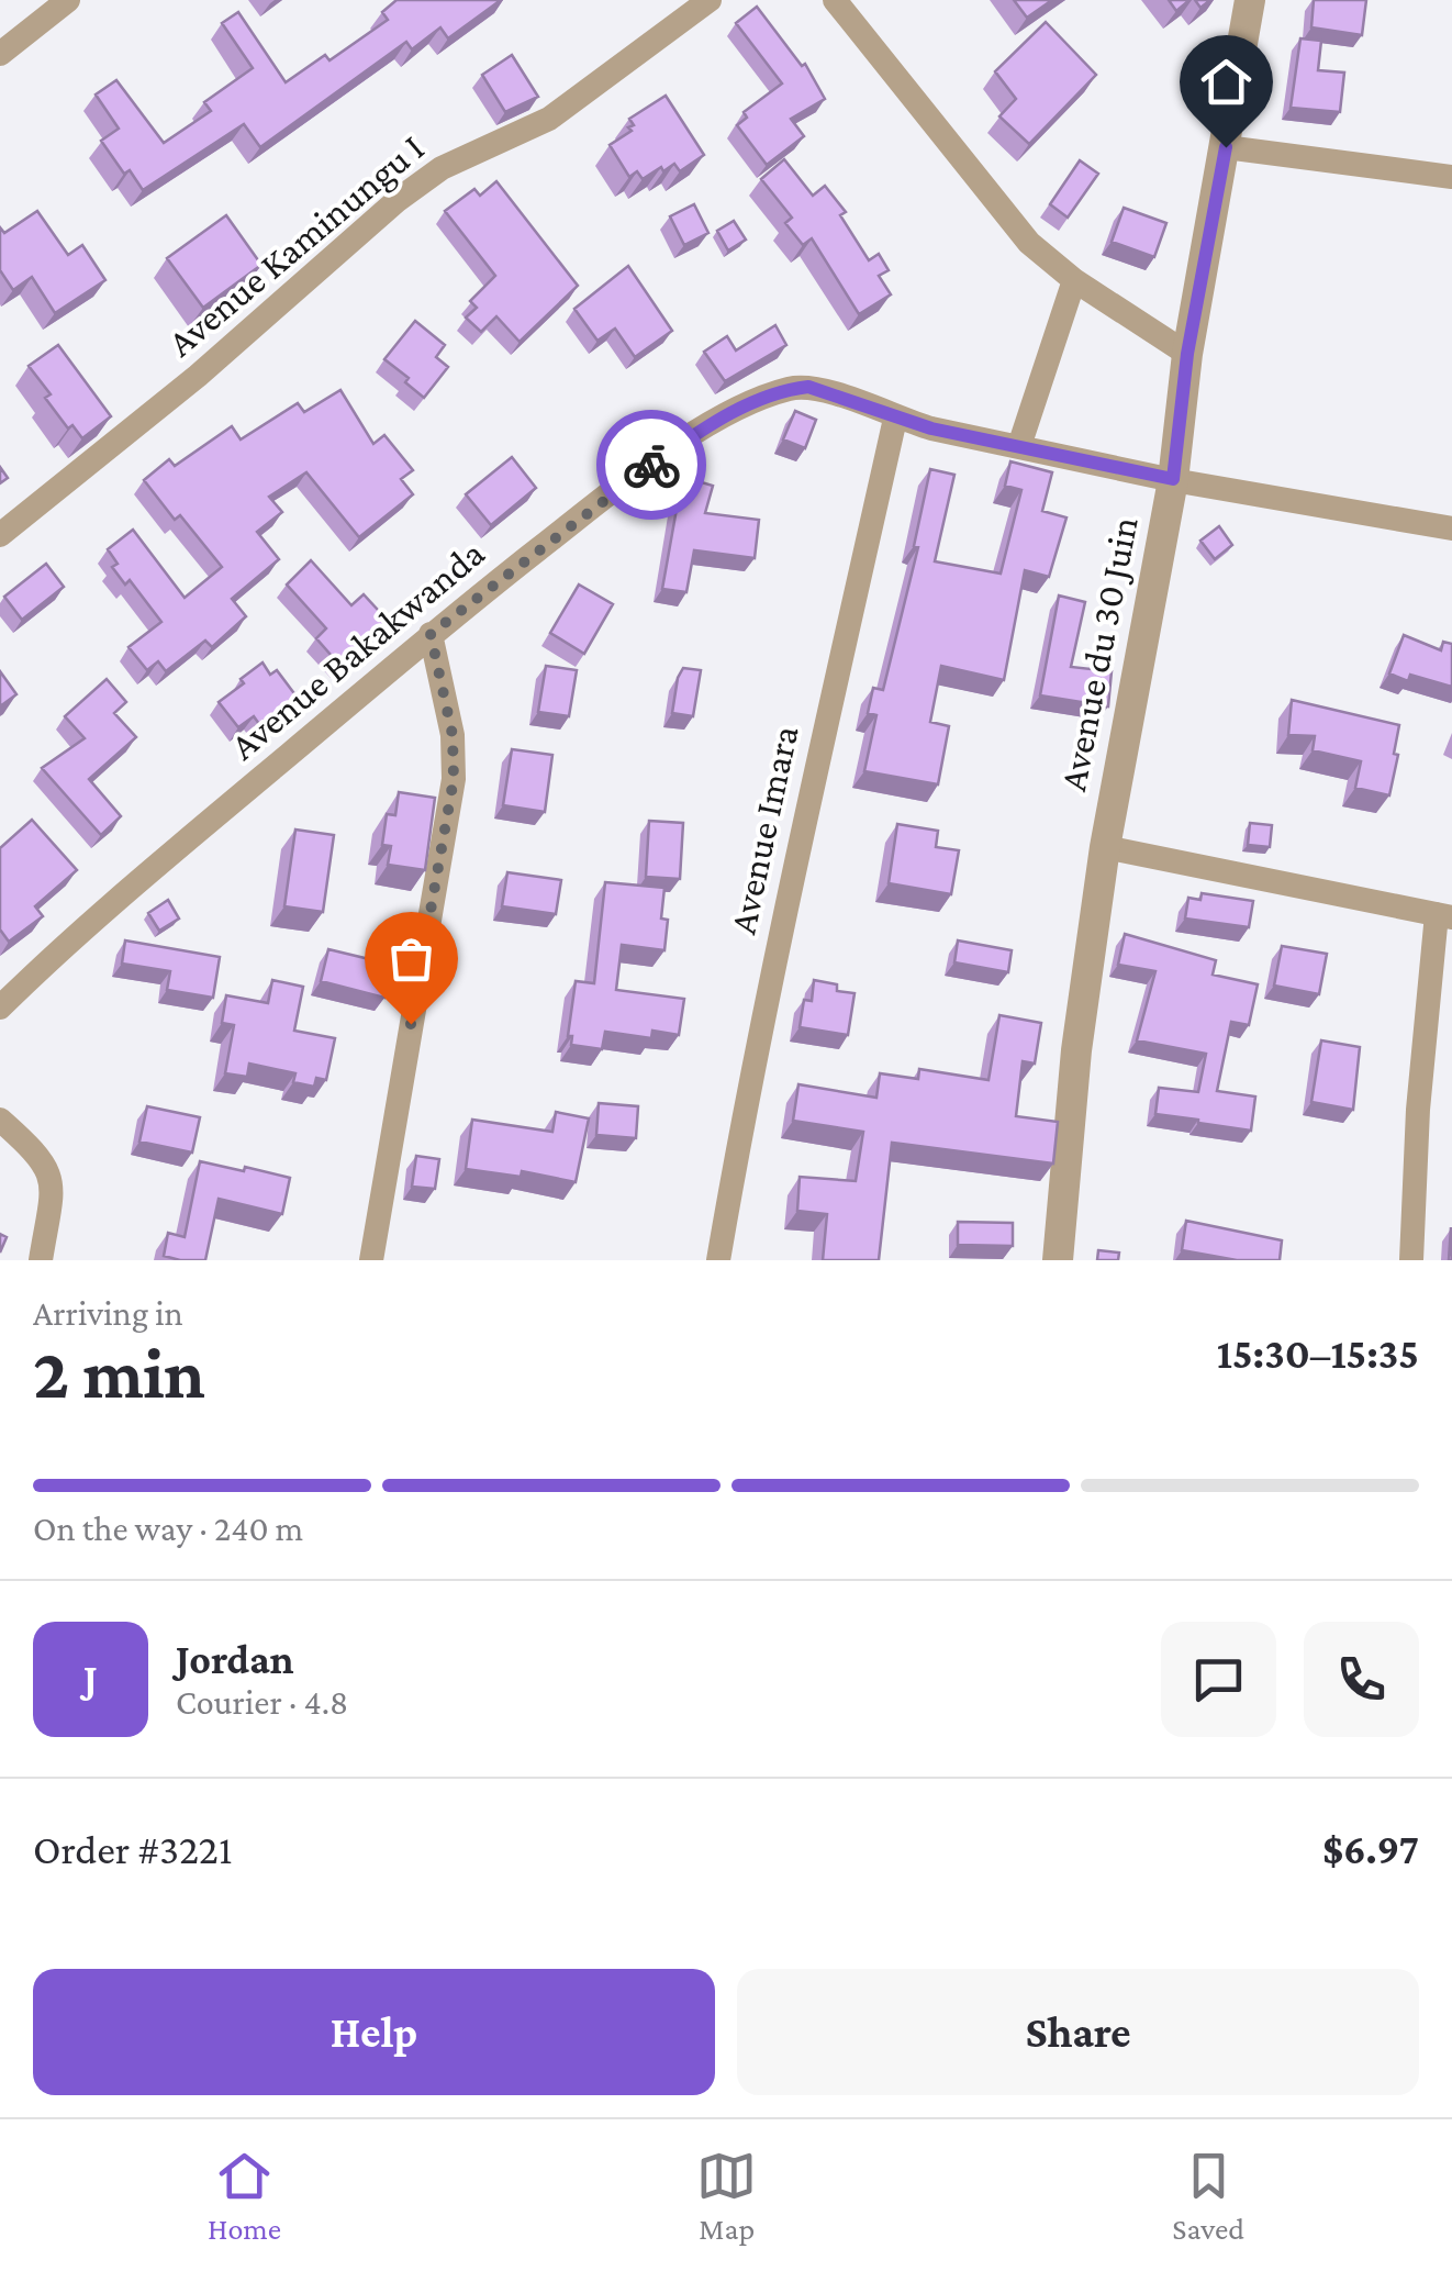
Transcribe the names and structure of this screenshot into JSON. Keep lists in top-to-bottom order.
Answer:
{
  "streets": {
    "street": [
      "Avenue Kaminungu I",
      "Avenue Bakakwanda",
      "Avenue du 30 Juin",
      "Avenue Imara"
    ]
  },
  "crossings": [
    ["Avenue Bakakwanda", "Avenue du 30 Juin"],
    ["Avenue Bakakwanda", "Avenue Imara"]
  ],
  "page": {
    "heading": ["2 min", "Arriving in", "15:30–15:35"],
    "panel": [
      "Jordan",
      "Courier · 4.8",
      "Order #3221",
      "$6.97"
    ],
    "bar": "On the way · 240 m",
    "round": "J",
    "buttons": ["Help", "Share"],
    "tabs": ["Home", "Map", "Saved"]
  }
}
